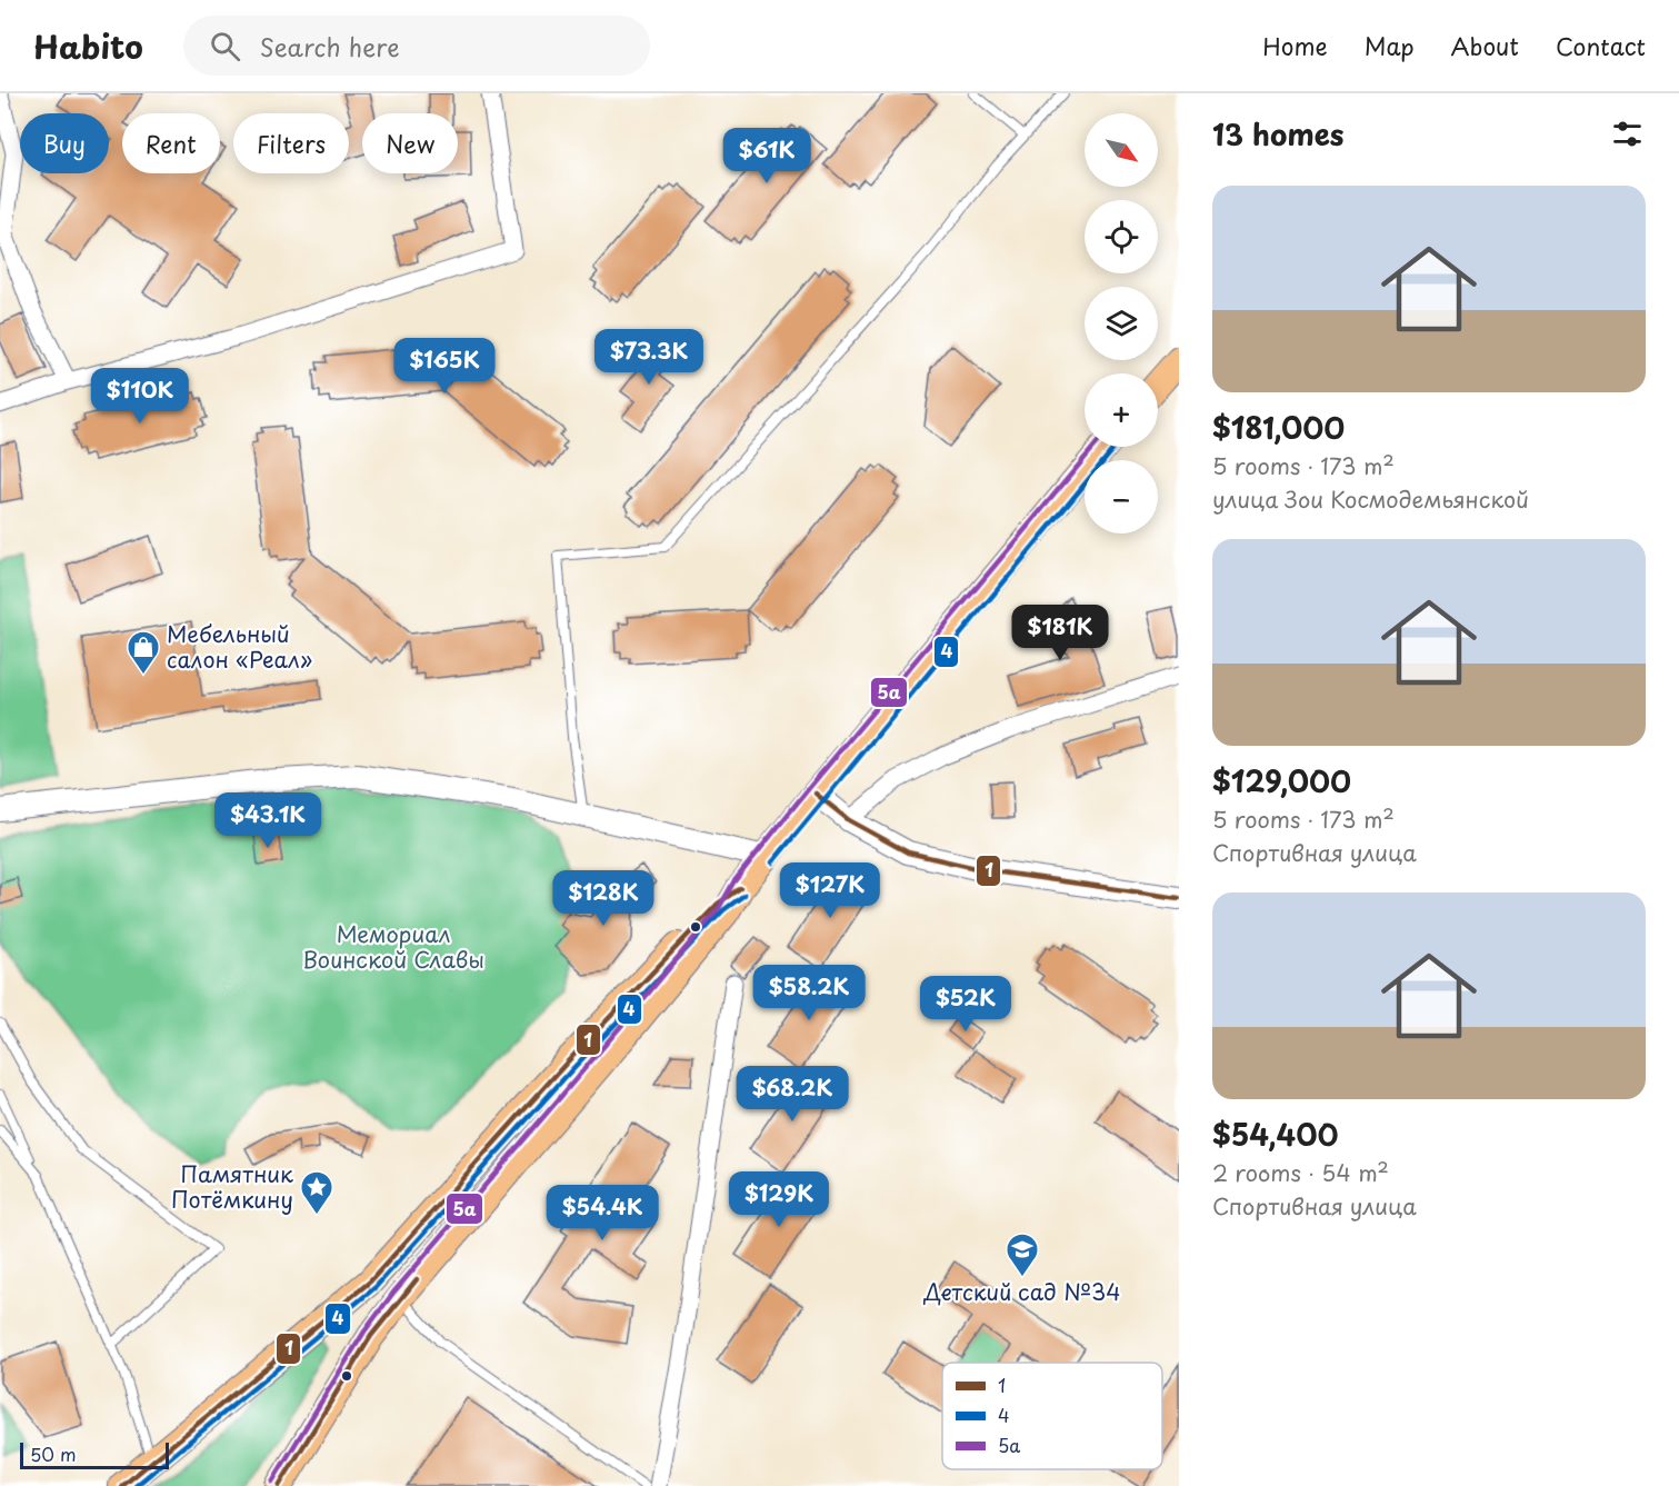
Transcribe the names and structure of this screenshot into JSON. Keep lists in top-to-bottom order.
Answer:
{
  "parks": ["Мемориал Воинской Славы"],
  "places": {
    "shop": ["Мебельный салон «Реал»"],
    "place": ["Памятник Потёмкину"],
    "school or university": ["Детский сад №34"]
  },
  "lines": ["transit line 4", "transit line 5а", "transit line 1"],
  "legend": ["1", "4", "5а"],
  "scale_bar": "50 m",
  "north": "bottom right",
  "page": {
    "header": "Habito",
    "search": "Search here",
    "nav": [
      "Home",
      "Map",
      "About",
      "Contact"
    ],
    "heading": "13 homes",
    "map_buttons": ["+", "−"],
    "chip": [
      "Buy",
      "Rent",
      "Filters",
      "New"
    ],
    "price": [
      "$61K",
      "$73.3K",
      "$165K",
      "$110K",
      "$181K",
      "$43.1K",
      "$127K",
      "$128K",
      "$58.2K",
      "$52K",
      "$68.2K",
      "$129K",
      "$54.4K"
    ],
    "list": [
      {
        "name": "$181,000",
        "note": "5 rooms · 173 m² · улица Зои Космодемьянской"
      },
      {
        "name": "$129,000",
        "note": "5 rooms · 173 m² · Спортивная улица"
      },
      {
        "name": "$54,400",
        "note": "2 rooms · 54 m² · Спортивная улица"
      }
    ],
    "scale": "50 m"
  }
}
